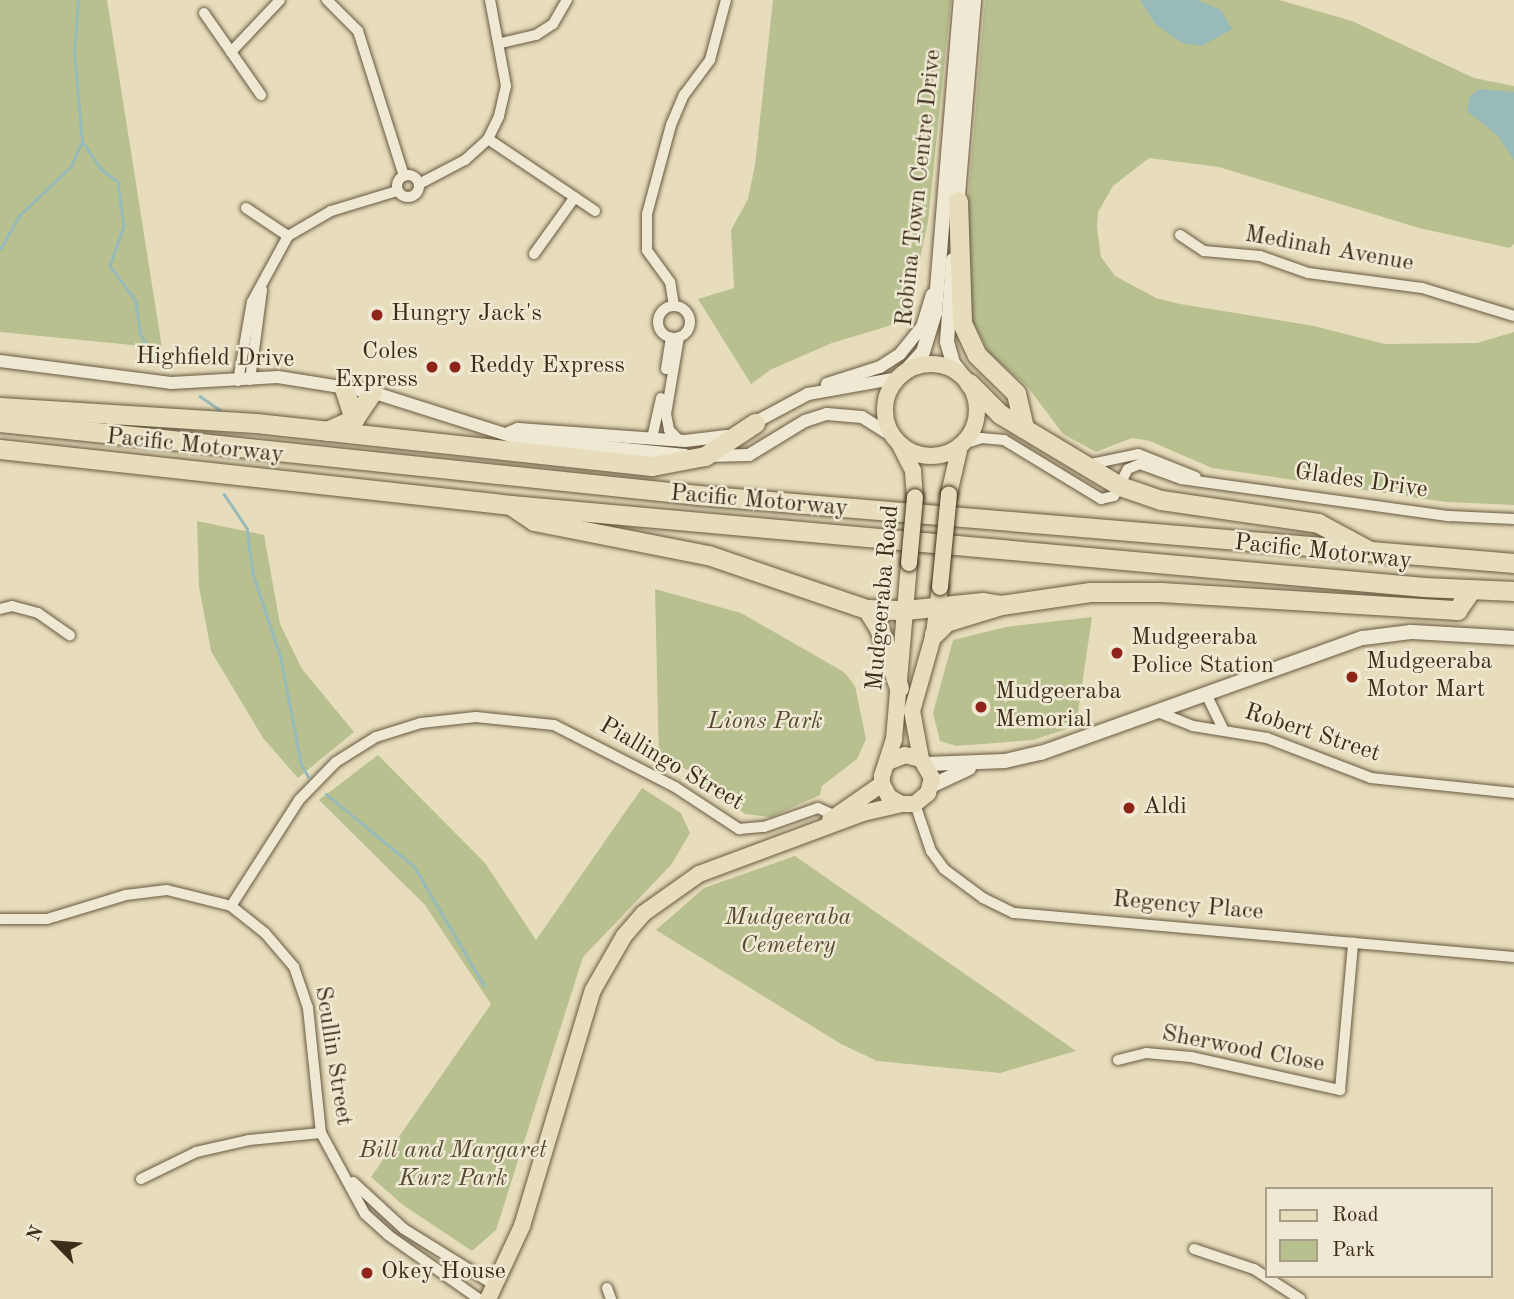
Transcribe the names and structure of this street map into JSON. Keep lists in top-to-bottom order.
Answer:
{
  "streets": {
    "highway": ["Pacific Motorway"],
    "main road": ["Robina Town Centre Drive", "Mudgeeraba Road"],
    "street": [
      "Medinah Avenue",
      "Highfield Drive",
      "Glades Drive",
      "Robert Street",
      "Piallingo Street",
      "Regency Place",
      "Sherwood Close",
      "Scullin Street"
    ]
  },
  "crossings": [
    ["Robina Town Centre Drive", "Highfield Drive"],
    ["Robina Town Centre Drive", "Mudgeeraba Road"],
    ["Highfield Drive", "Mudgeeraba Road"],
    ["Mudgeeraba Road", "Regency Place"],
    ["Piallingo Street", "Scullin Street"],
    ["Regency Place", "Sherwood Close"]
  ],
  "parks": ["Lions Park", "Mudgeeraba Cemetery", "Bill and Margaret Kurz Park"],
  "places": [
    "Hungry Jack's",
    "Coles Express",
    "Reddy Express",
    "Mudgeeraba Police Station",
    "Mudgeeraba Motor Mart",
    "Mudgeeraba Memorial",
    "Aldi",
    "Okey House"
  ],
  "legend": ["Road", "Park"],
  "north": "top left"
}
